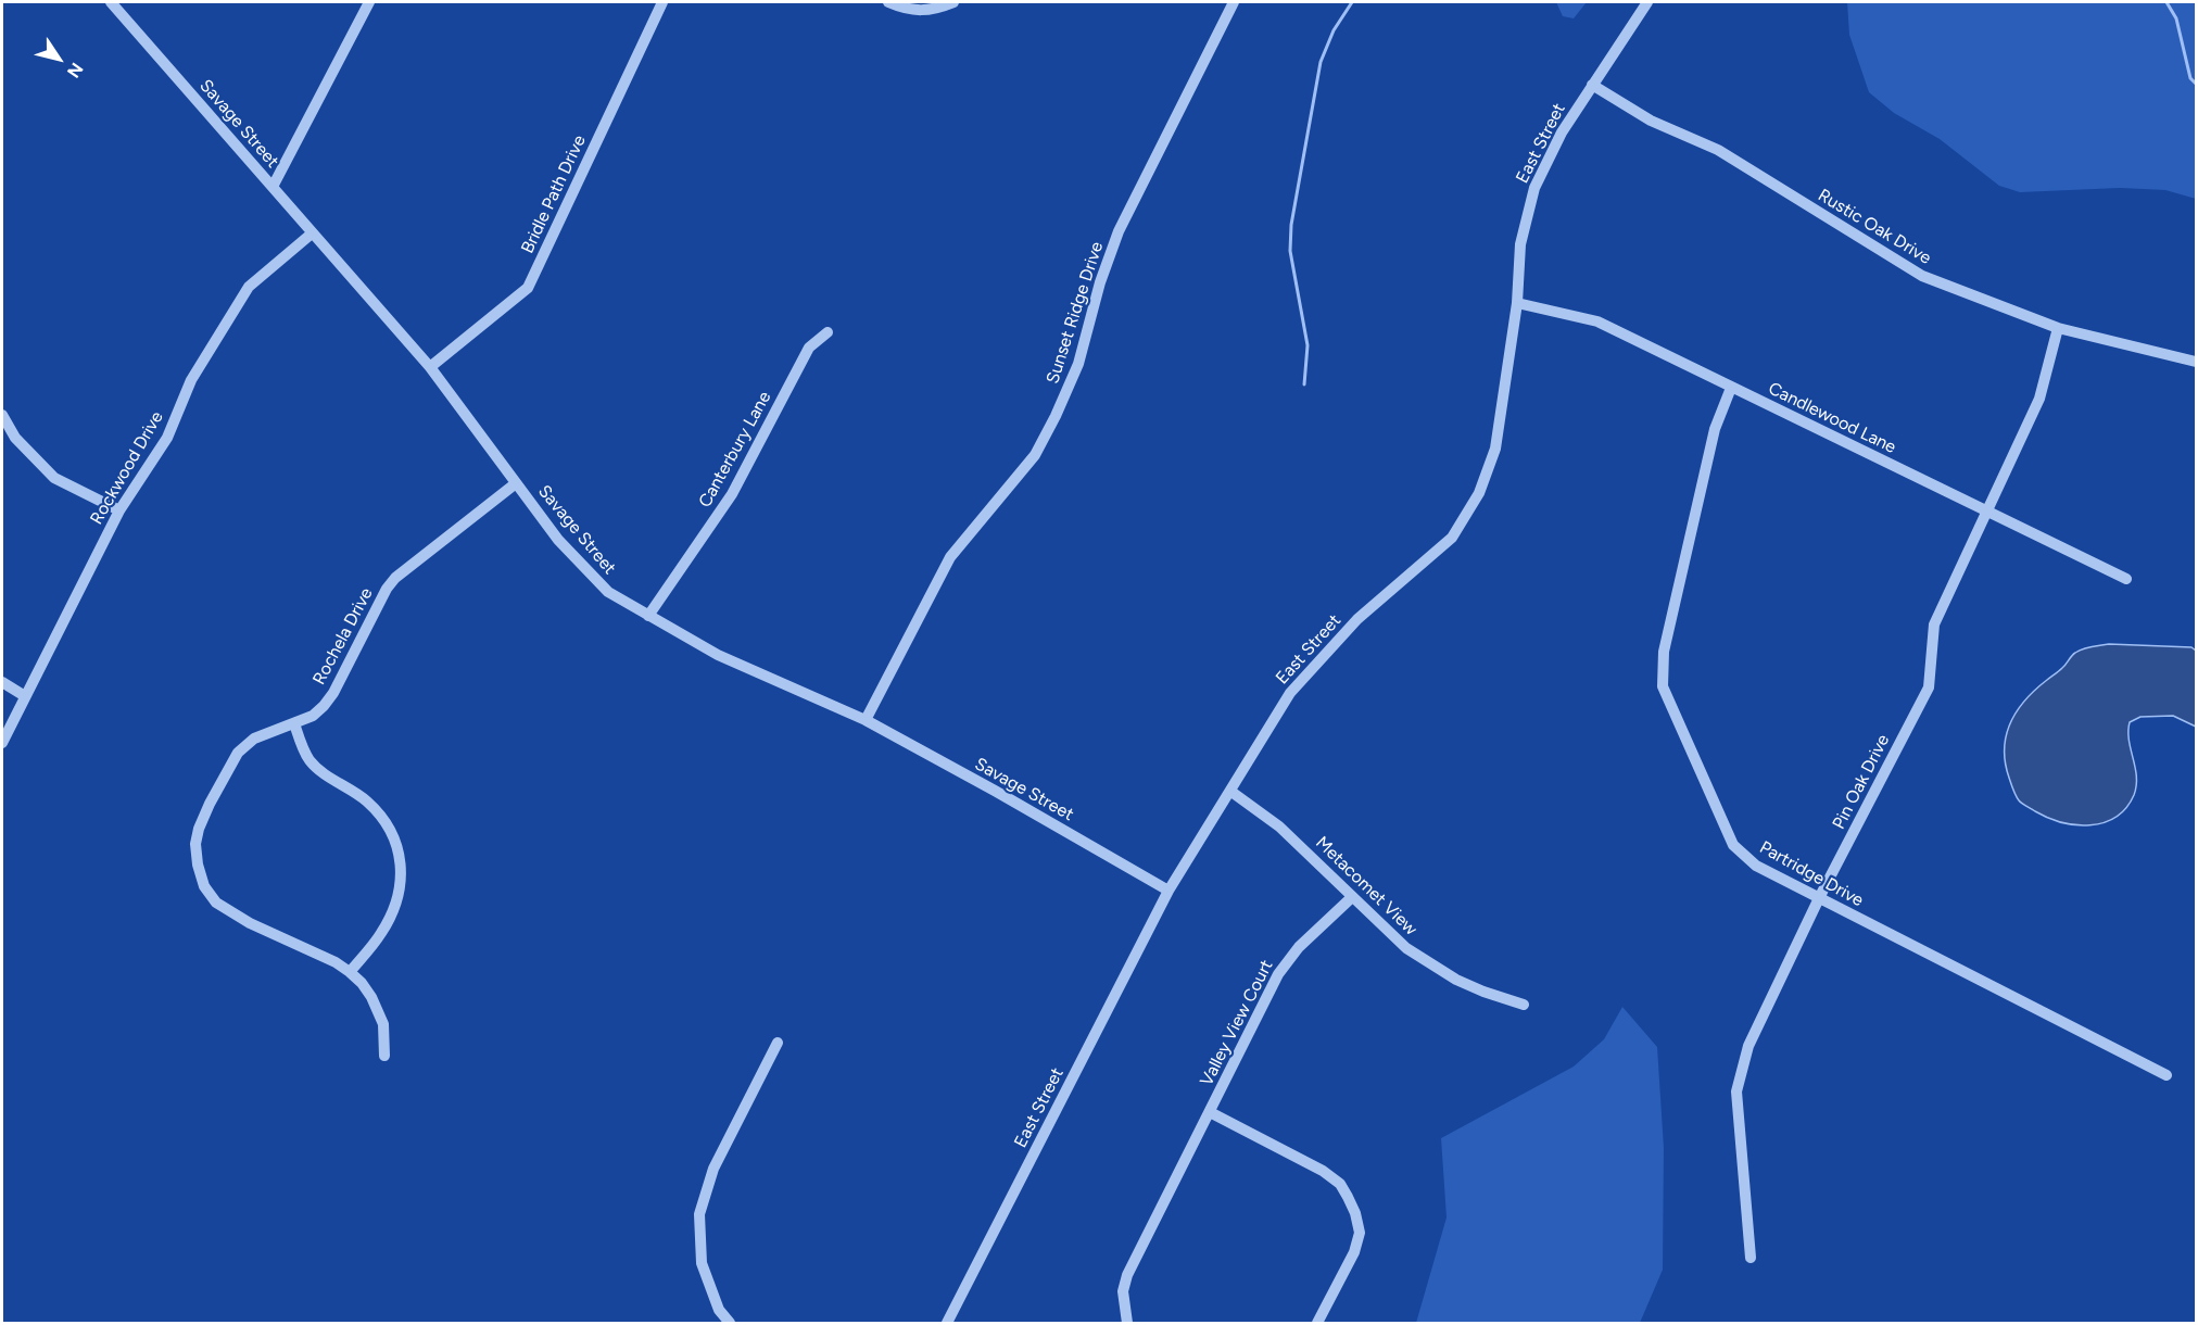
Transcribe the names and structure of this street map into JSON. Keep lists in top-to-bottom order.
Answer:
{
  "streets": {
    "street": [
      "Savage Street",
      "East Street",
      "Bridle Path Drive",
      "Rustic Oak Drive",
      "Sunset Ridge Drive",
      "Candlewood Lane",
      "Canterbury Lane",
      "Rockwood Drive",
      "Rochela Drive",
      "Pin Oak Drive",
      "Partridge Drive",
      "Metacomet View",
      "Valley View Court"
    ]
  },
  "crossings": [
    ["Savage Street", "East Street"],
    ["Savage Street", "Bridle Path Drive"],
    ["Savage Street", "Sunset Ridge Drive"],
    ["Savage Street", "Canterbury Lane"],
    ["Savage Street", "Rockwood Drive"],
    ["Savage Street", "Rochela Drive"],
    ["East Street", "Rustic Oak Drive"],
    ["East Street", "Candlewood Lane"],
    ["East Street", "Metacomet View"],
    ["Rustic Oak Drive", "Pin Oak Drive"],
    ["Candlewood Lane", "Pin Oak Drive"],
    ["Candlewood Lane", "Partridge Drive"],
    ["Pin Oak Drive", "Partridge Drive"],
    ["Metacomet View", "Valley View Court"]
  ],
  "north": "bottom right"
}
